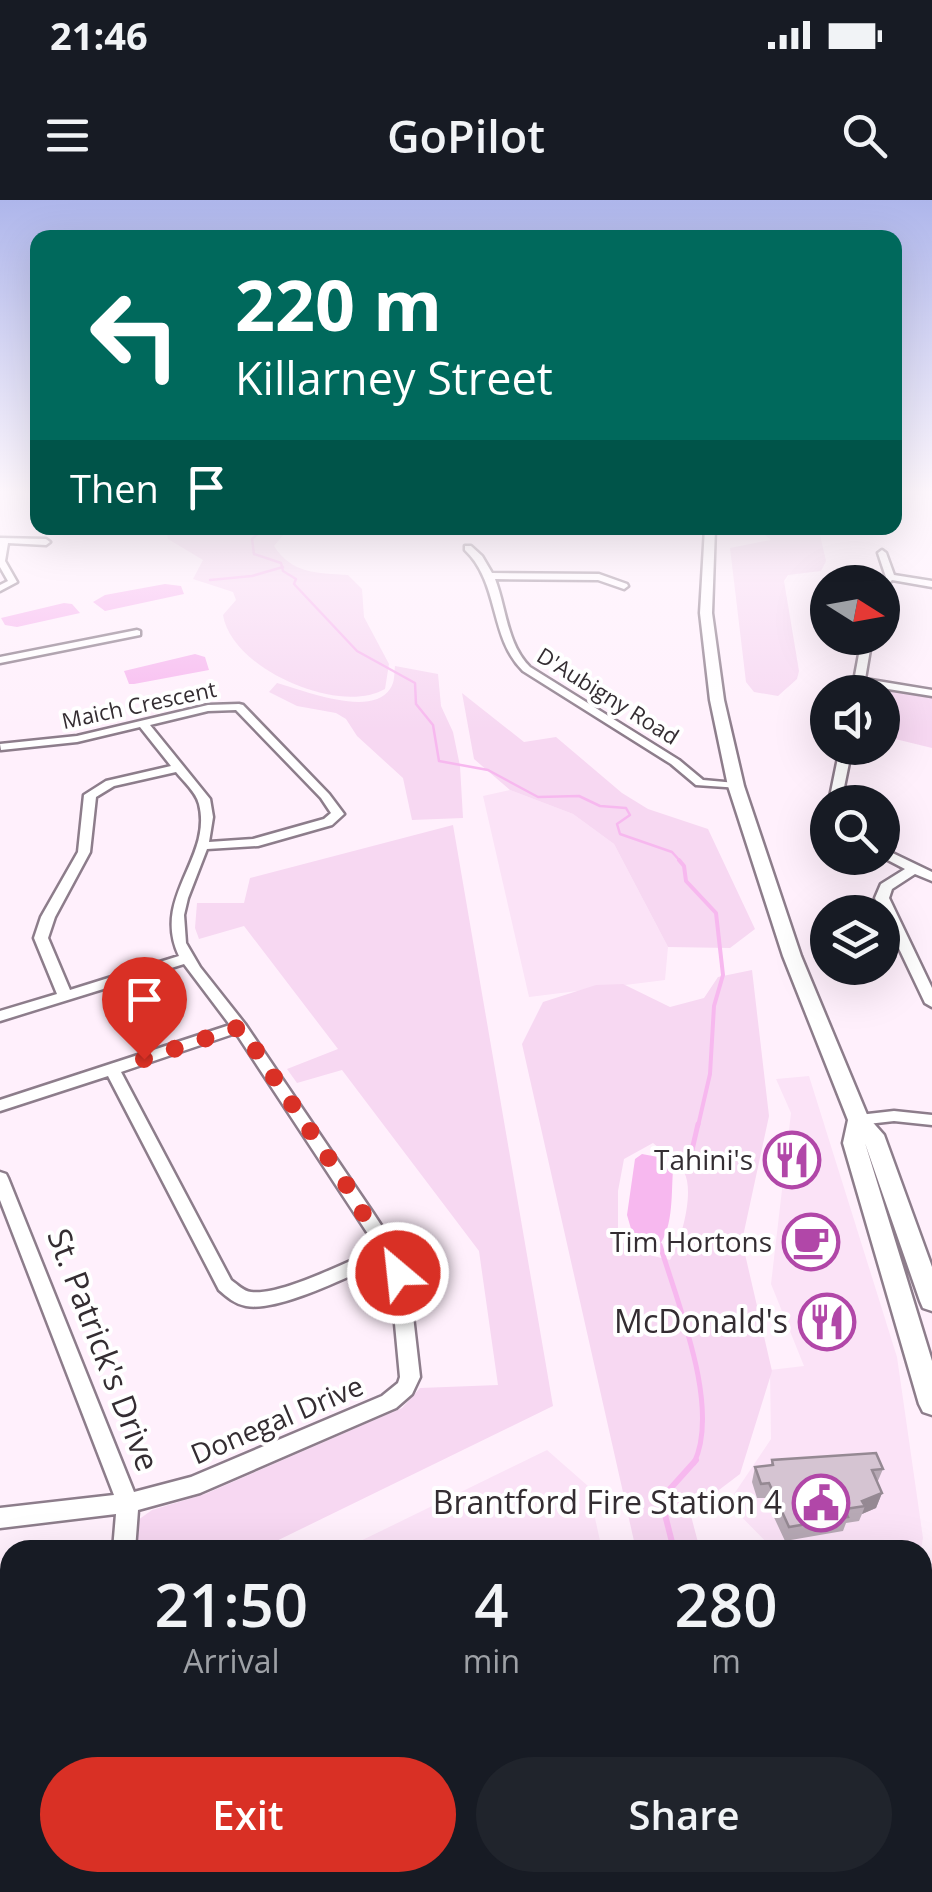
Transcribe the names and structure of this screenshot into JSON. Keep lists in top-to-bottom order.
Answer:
{
  "streets": {
    "street": [
      "D'Aubigny Road",
      "Maich Crescent",
      "St. Patrick's Drive",
      "Donegal Drive"
    ]
  },
  "crossings": [
    ["Maich Crescent", "Donegal Drive"],
    ["St. Patrick's Drive", "Donegal Drive"]
  ],
  "places": {
    "restaurant": ["Tahini's", "McDonald's"],
    "cafe": ["Tim Hortons"],
    "public building": ["Brantford Fire Station 4"]
  },
  "north": "right",
  "page": {
    "status": "21:46",
    "header": "GoPilot",
    "turn": ["220 m", "Killarney Street"],
    "then": "Then",
    "eta": [
      "21:50",
      "Arrival",
      "4",
      "min",
      "280",
      "m"
    ],
    "buttons": ["Exit", "Share"]
  }
}
